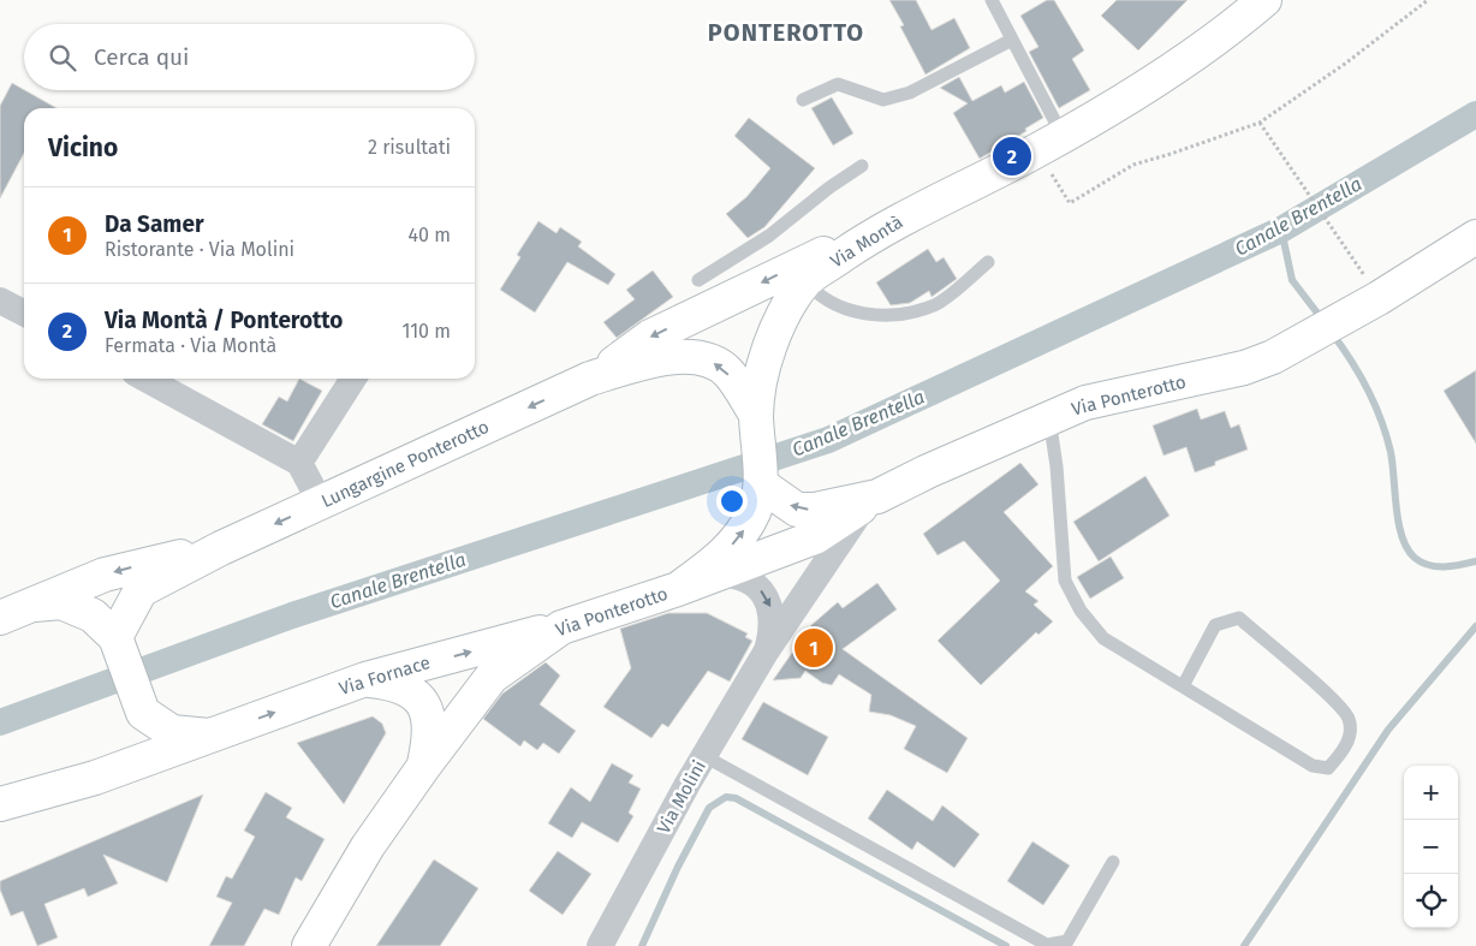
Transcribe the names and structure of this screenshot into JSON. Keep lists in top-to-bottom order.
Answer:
{
  "streets": {
    "main road": [
      "Via Montà",
      "Via Ponterotto",
      "Lungargine Ponterotto",
      "Via Fornace"
    ],
    "street": ["Via Molini"]
  },
  "crossings": [
    ["Via Montà", "Via Ponterotto"],
    ["Via Montà", "Lungargine Ponterotto"],
    ["Via Ponterotto", "Lungargine Ponterotto"],
    ["Via Ponterotto", "Via Fornace"],
    ["Via Ponterotto", "Via Molini"]
  ],
  "one_way": ["Lungargine Ponterotto", "Via Fornace"],
  "districts": ["PONTEROTTO"],
  "water": ["Canale Brentella"],
  "page": {
    "search": "Cerca qui",
    "heading": ["Vicino", "2 risultati"],
    "pins": ["2", "1"],
    "list": [
      {
        "mark": "1",
        "name": "Da Samer",
        "note": "Ristorante · Via Molini",
        "value": "40 m"
      },
      {
        "mark": "2",
        "name": "Via Montà / Ponterotto",
        "note": "Fermata · Via Montà",
        "value": "110 m"
      }
    ],
    "map_buttons": ["+", "−"]
  }
}
